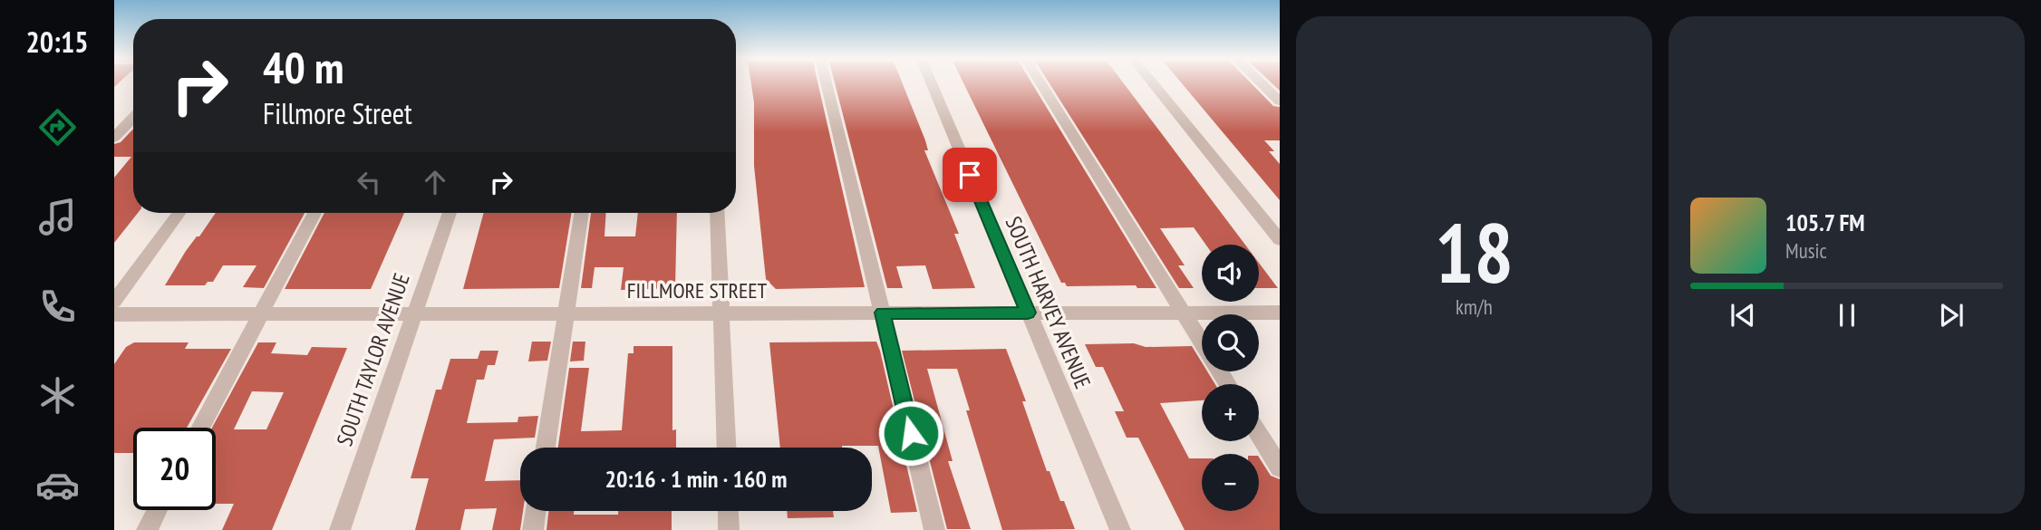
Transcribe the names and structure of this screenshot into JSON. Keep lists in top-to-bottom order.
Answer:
{
  "streets": {
    "street": ["FILLMORE STREET", "SOUTH HARVEY AVENUE", "SOUTH TAYLOR AVENUE"]
  },
  "crossings": [
    ["FILLMORE STREET", "SOUTH HARVEY AVENUE"],
    ["FILLMORE STREET", "SOUTH TAYLOR AVENUE"]
  ],
  "page": {
    "tabs": "20:15",
    "tile": ["18", "km/h"],
    "turn": ["40 m", "Fillmore Street"],
    "song": ["105.7 FM", "Music"],
    "map_buttons": ["+", "−"],
    "limit": "20",
    "trip": "20:16 · 1 min · 160 m"
  }
}
